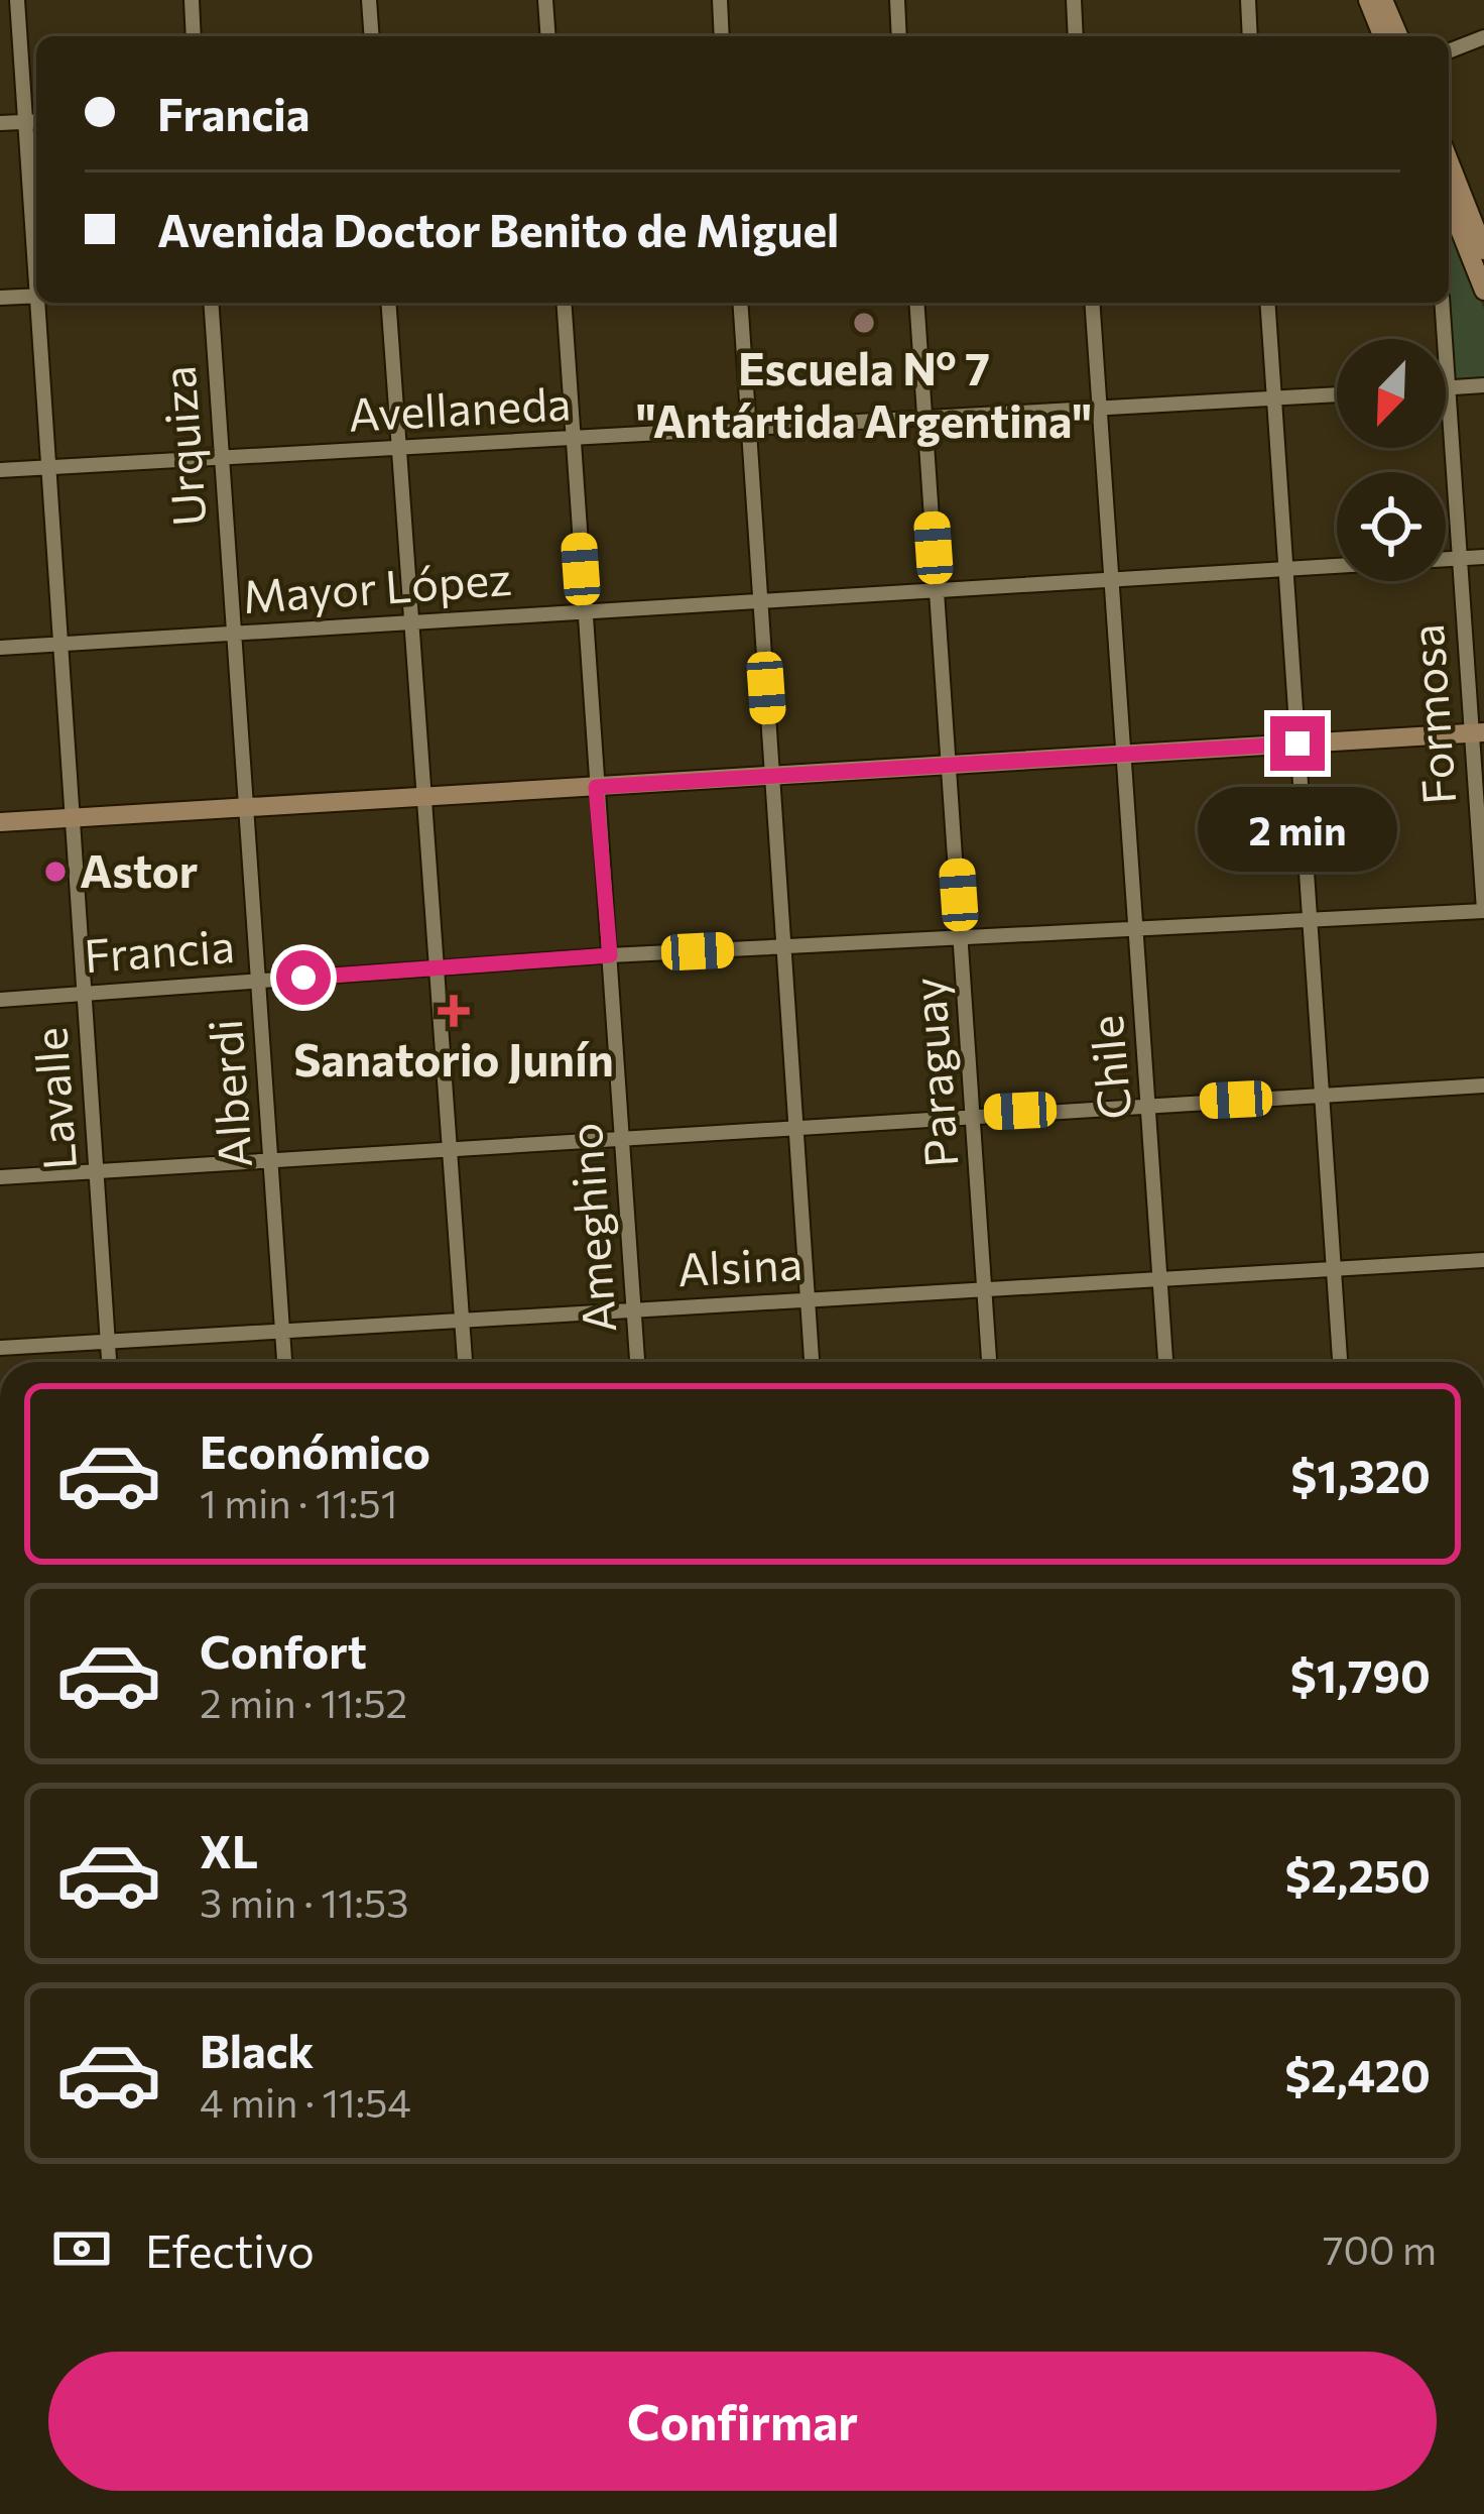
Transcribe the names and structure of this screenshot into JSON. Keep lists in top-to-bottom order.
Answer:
{
  "streets": {
    "street": [
      "Avellaneda",
      "Urquiza",
      "Mayor López",
      "Formosa",
      "Francia",
      "Chile",
      "Paraguay",
      "Alberdi",
      "Lavalle",
      "Ameghino",
      "Alsina"
    ]
  },
  "crossings": [
    ["Avellaneda", "Urquiza"],
    ["Avellaneda", "Chile"],
    ["Avellaneda", "Paraguay"],
    ["Avellaneda", "Lavalle"],
    ["Avellaneda", "Ameghino"],
    ["Urquiza", "Mayor López"],
    ["Urquiza", "Alberdi"],
    ["Mayor López", "Formosa"],
    ["Mayor López", "Chile"],
    ["Mayor López", "Paraguay"],
    ["Mayor López", "Lavalle"],
    ["Mayor López", "Ameghino"],
    ["Formosa", "Francia"],
    ["Francia", "Chile"],
    ["Francia", "Paraguay"],
    ["Francia", "Alberdi"],
    ["Francia", "Lavalle"],
    ["Francia", "Ameghino"],
    ["Chile", "Alsina"],
    ["Paraguay", "Alsina"],
    ["Alberdi", "Alsina"],
    ["Lavalle", "Alsina"],
    ["Ameghino", "Alsina"]
  ],
  "places": {
    "other": ["Escuela Nº 7 \"Antártida Argentina\"", "Astor"],
    "health": ["Sanatorio Junín"]
  },
  "north": "bottom left",
  "page": {
    "banner": ["Francia", "Avenida Doctor Benito de Miguel"],
    "bubble": "2 min",
    "list": [
      {
        "name": "Económico",
        "note": "1 min · 11:51",
        "value": "$1,320"
      },
      {
        "name": "Confort",
        "note": "2 min · 11:52",
        "value": "$1,790"
      },
      {
        "name": "XL",
        "note": "3 min · 11:53",
        "value": "$2,250"
      },
      {
        "name": "Black",
        "note": "4 min · 11:54",
        "value": "$2,420"
      }
    ],
    "pay": ["Efectivo", "700 m"],
    "buttons": "Confirmar"
  }
}
